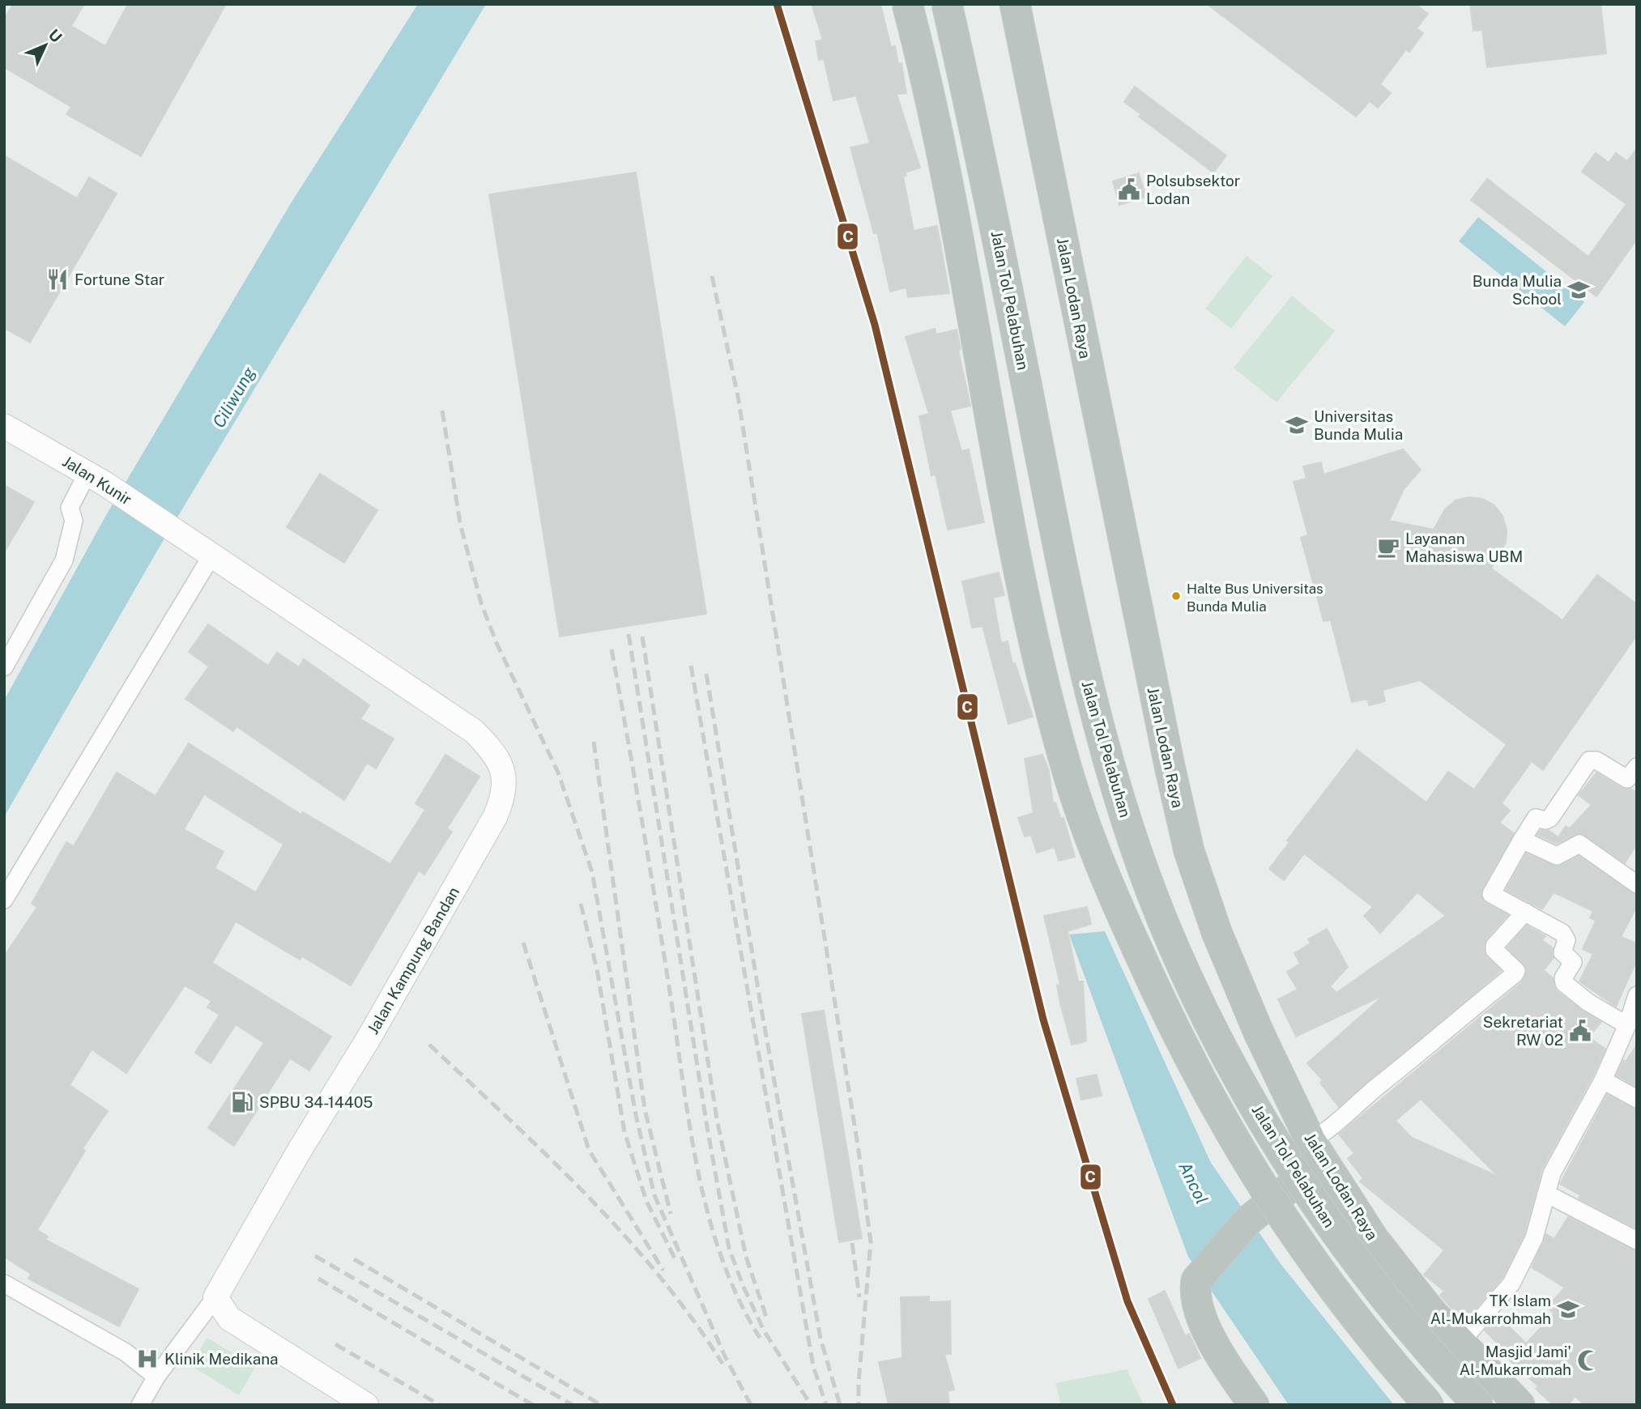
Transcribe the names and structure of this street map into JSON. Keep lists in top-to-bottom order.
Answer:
{
  "streets": {
    "highway": ["Jalan Lodan Raya", "Jalan Tol Pelabuhan"],
    "street": ["Jalan Kunir", "Jalan Kampung Bandan"]
  },
  "crossings": [
    ["Jalan Kunir", "Jalan Kampung Bandan"]
  ],
  "water": ["Ciliwung", "Ancol"],
  "places": {
    "public building": ["Polsubsektor Lodan", "Sekretariat RW 02"],
    "restaurant": ["Fortune Star"],
    "school or university": ["Bunda Mulia School", "Universitas Bunda Mulia", "TK Islam Al-Mukarrohmah"],
    "cafe": ["Layanan Mahasiswa UBM"],
    "other": ["Halte Bus Universitas Bunda Mulia"],
    "fuel station": ["SPBU 34-14405"],
    "hospital": ["Klinik Medikana"],
    "mosque": ["Masjid Jami' Al-Mukarromah"]
  },
  "lines": ["transit line C"],
  "north": "top right"
}
